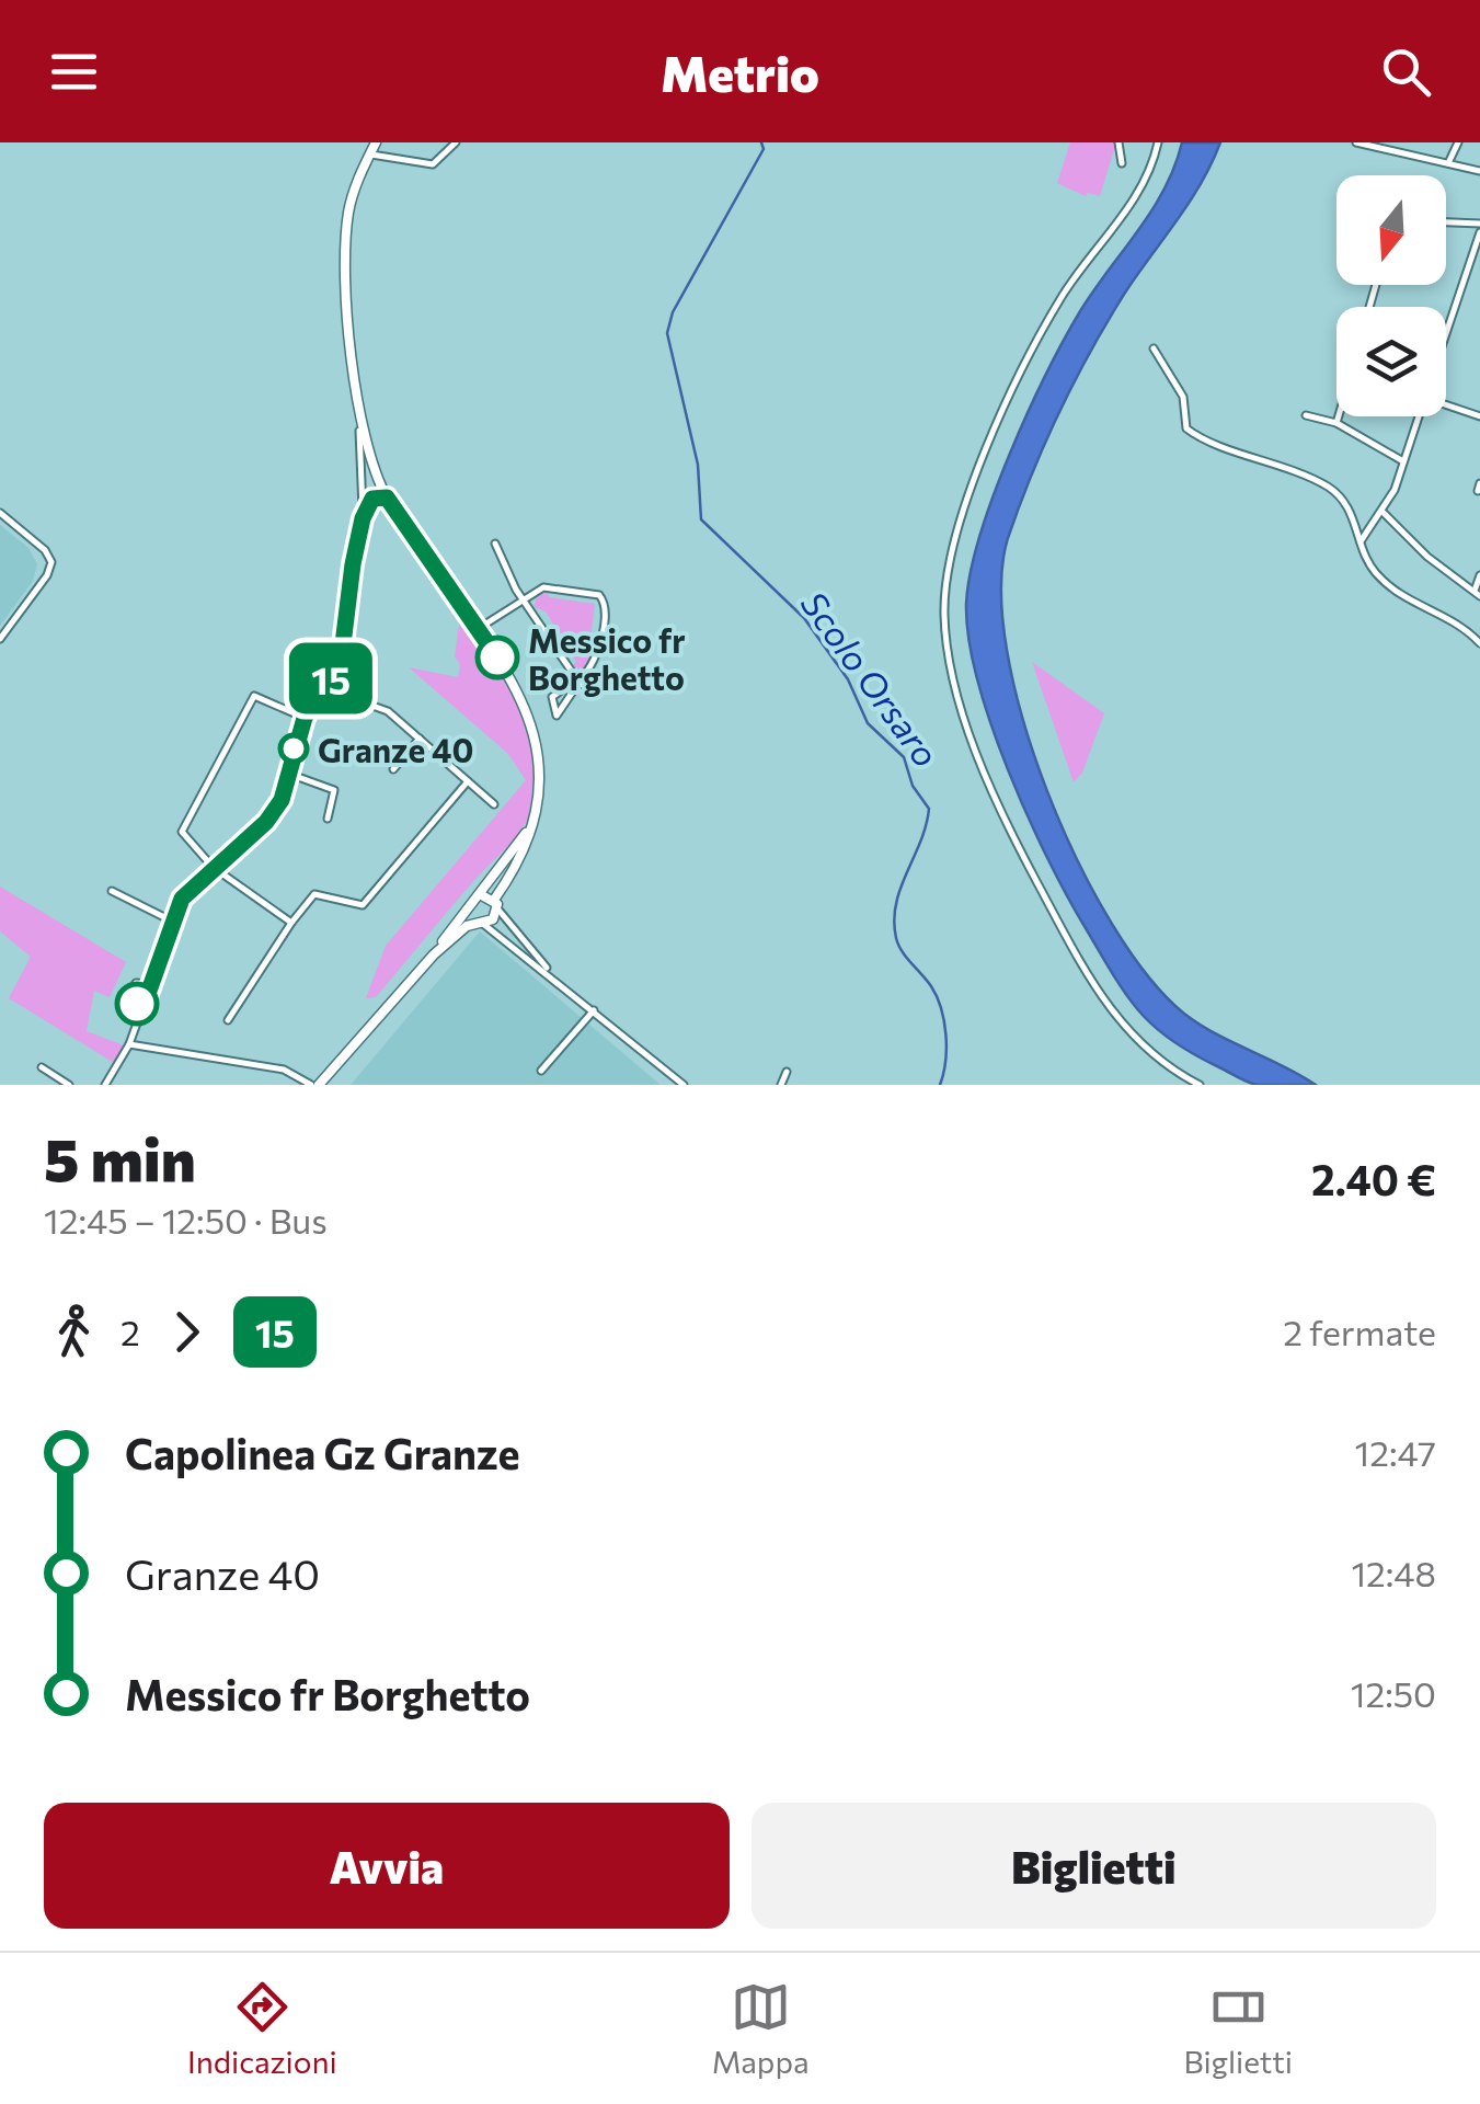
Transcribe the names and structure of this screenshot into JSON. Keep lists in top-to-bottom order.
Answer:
{
  "water": ["Scolo Orsaro"],
  "places": ["Messico fr Borghetto", "Granze 40"],
  "lines": ["bus line 15"],
  "north": "bottom",
  "page": {
    "header": "Metrio",
    "on_map": "15",
    "heading": ["5 min", "12:45 – 12:50 · Bus", "2.40 €"],
    "legs": ["2", "15", "2 fermate"],
    "list": [
      {
        "name": "Capolinea Gz Granze",
        "value": "12:47"
      },
      {
        "name": "Granze 40",
        "value": "12:48"
      },
      {
        "name": "Messico fr Borghetto",
        "value": "12:50"
      }
    ],
    "buttons": ["Avvia", "Biglietti"],
    "tabs": ["Indicazioni", "Mappa", "Biglietti"]
  }
}
